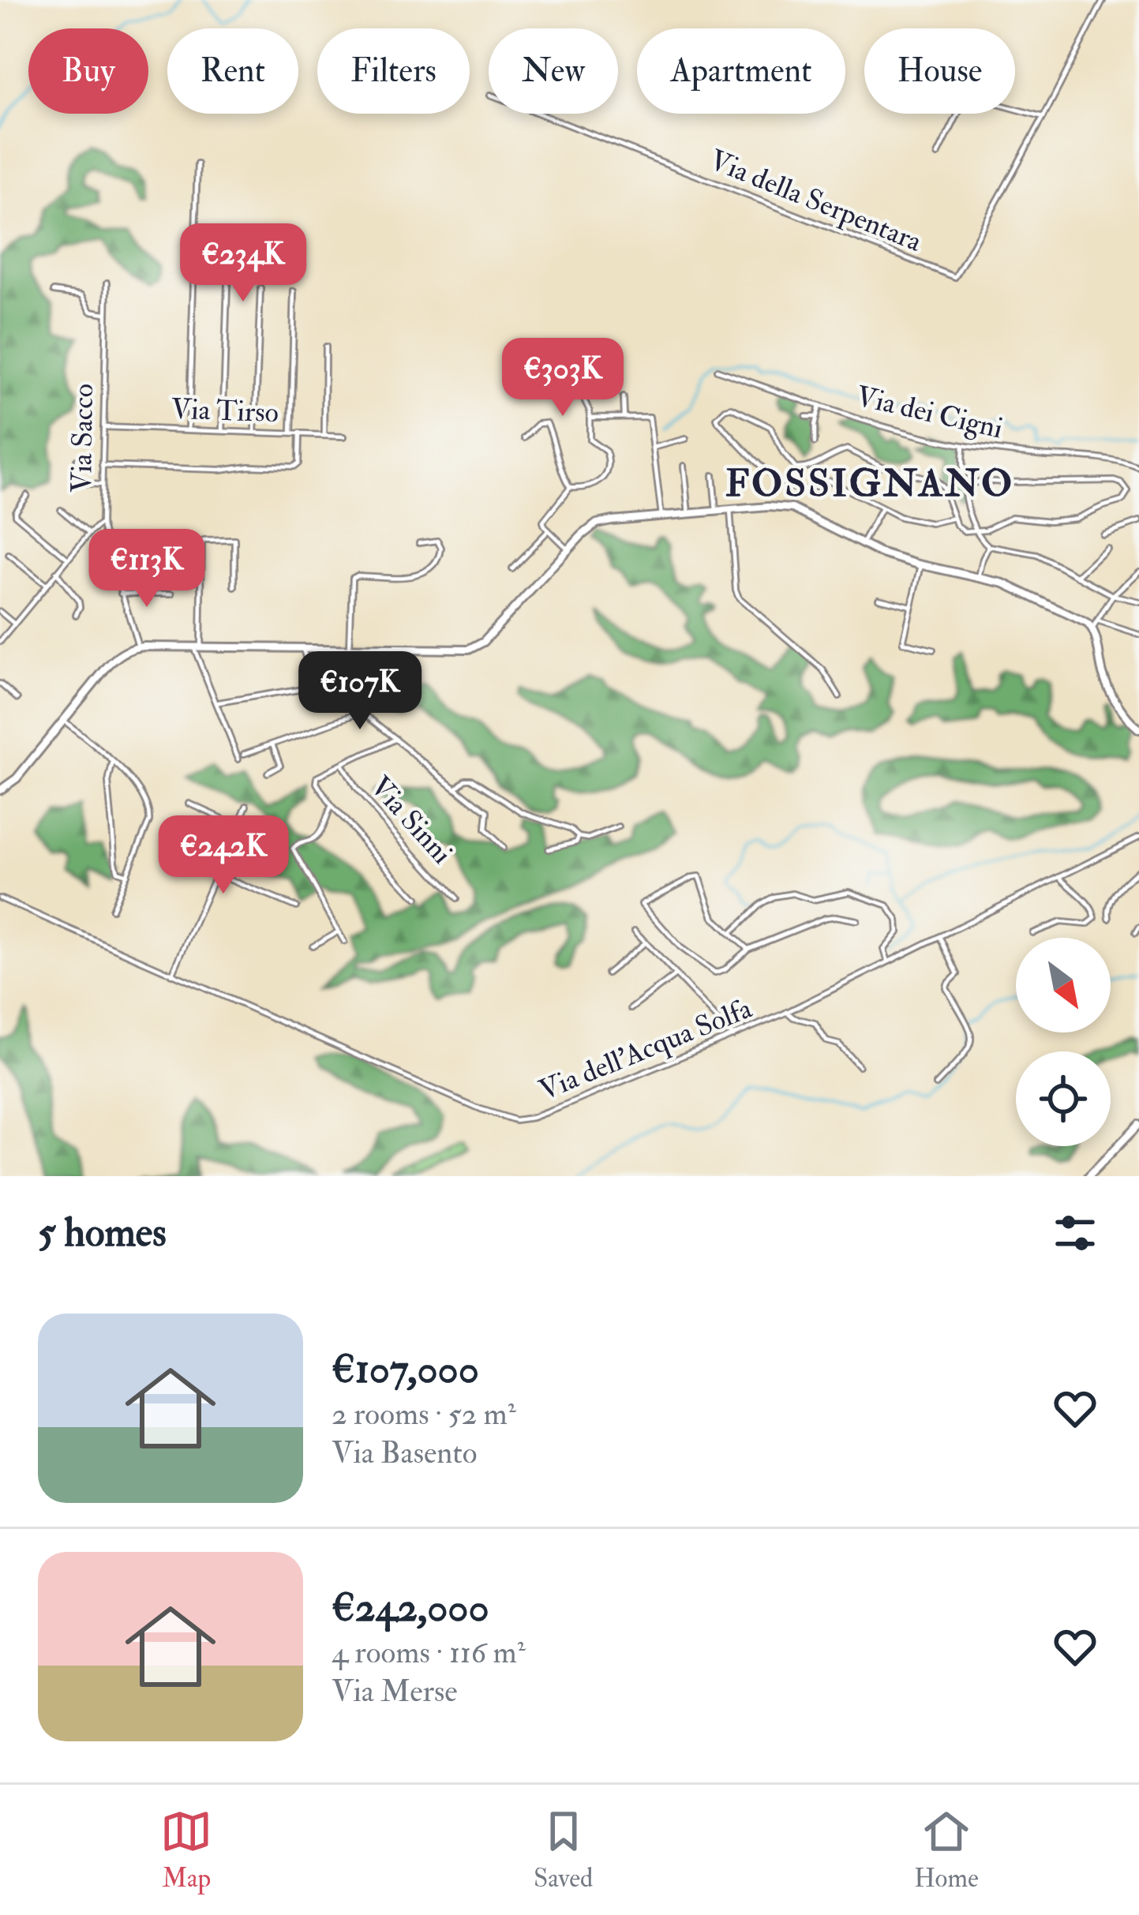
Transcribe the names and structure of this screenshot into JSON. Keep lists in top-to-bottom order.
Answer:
{
  "streets": {
    "street": [
      "Via della Serpentara",
      "Via Tirso",
      "Via dei Cigni",
      "Via Sacco",
      "Via Sinni",
      "Via dell'Acqua Solfa"
    ]
  },
  "crossings": [
    ["Via Tirso", "Via Sacco"]
  ],
  "districts": ["FOSSIGNANO"],
  "north": "bottom right",
  "page": {
    "chip": [
      "Buy",
      "Rent",
      "Filters",
      "New",
      "Apartment",
      "House"
    ],
    "price": [
      "€234K",
      "€303K",
      "€113K",
      "€107K",
      "€242K"
    ],
    "heading": "5 homes",
    "list": [
      {
        "name": "€107,000",
        "note": "2 rooms · 52 m² · Via Basento"
      },
      {
        "name": "€242,000",
        "note": "4 rooms · 116 m² · Via Merse"
      }
    ],
    "tabs": ["Map", "Saved", "Home"]
  }
}
